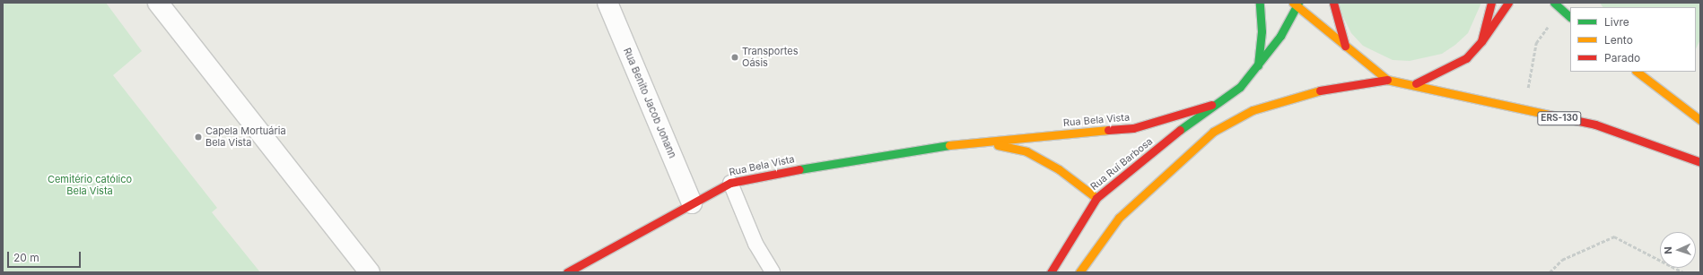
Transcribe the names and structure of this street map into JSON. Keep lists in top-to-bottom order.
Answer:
{
  "streets": {
    "main road": ["ERS-130", "Rua Bela Vista", "Rua Ruí Barbosa"],
    "street": ["Rua Benito Jacob Johann"]
  },
  "crossings": [
    ["Rua Benito Jacob Johann", "Rua Bela Vista"],
    ["Rua Bela Vista", "Rua Ruí Barbosa"]
  ],
  "parks": ["Cemitério católico Bela Vista"],
  "places": ["Transportes Oásis", "Capela Mortuária Bela Vista"],
  "legend": ["Livre", "Lento", "Parado"],
  "scale_bar": "20 m",
  "north": "left"
}
